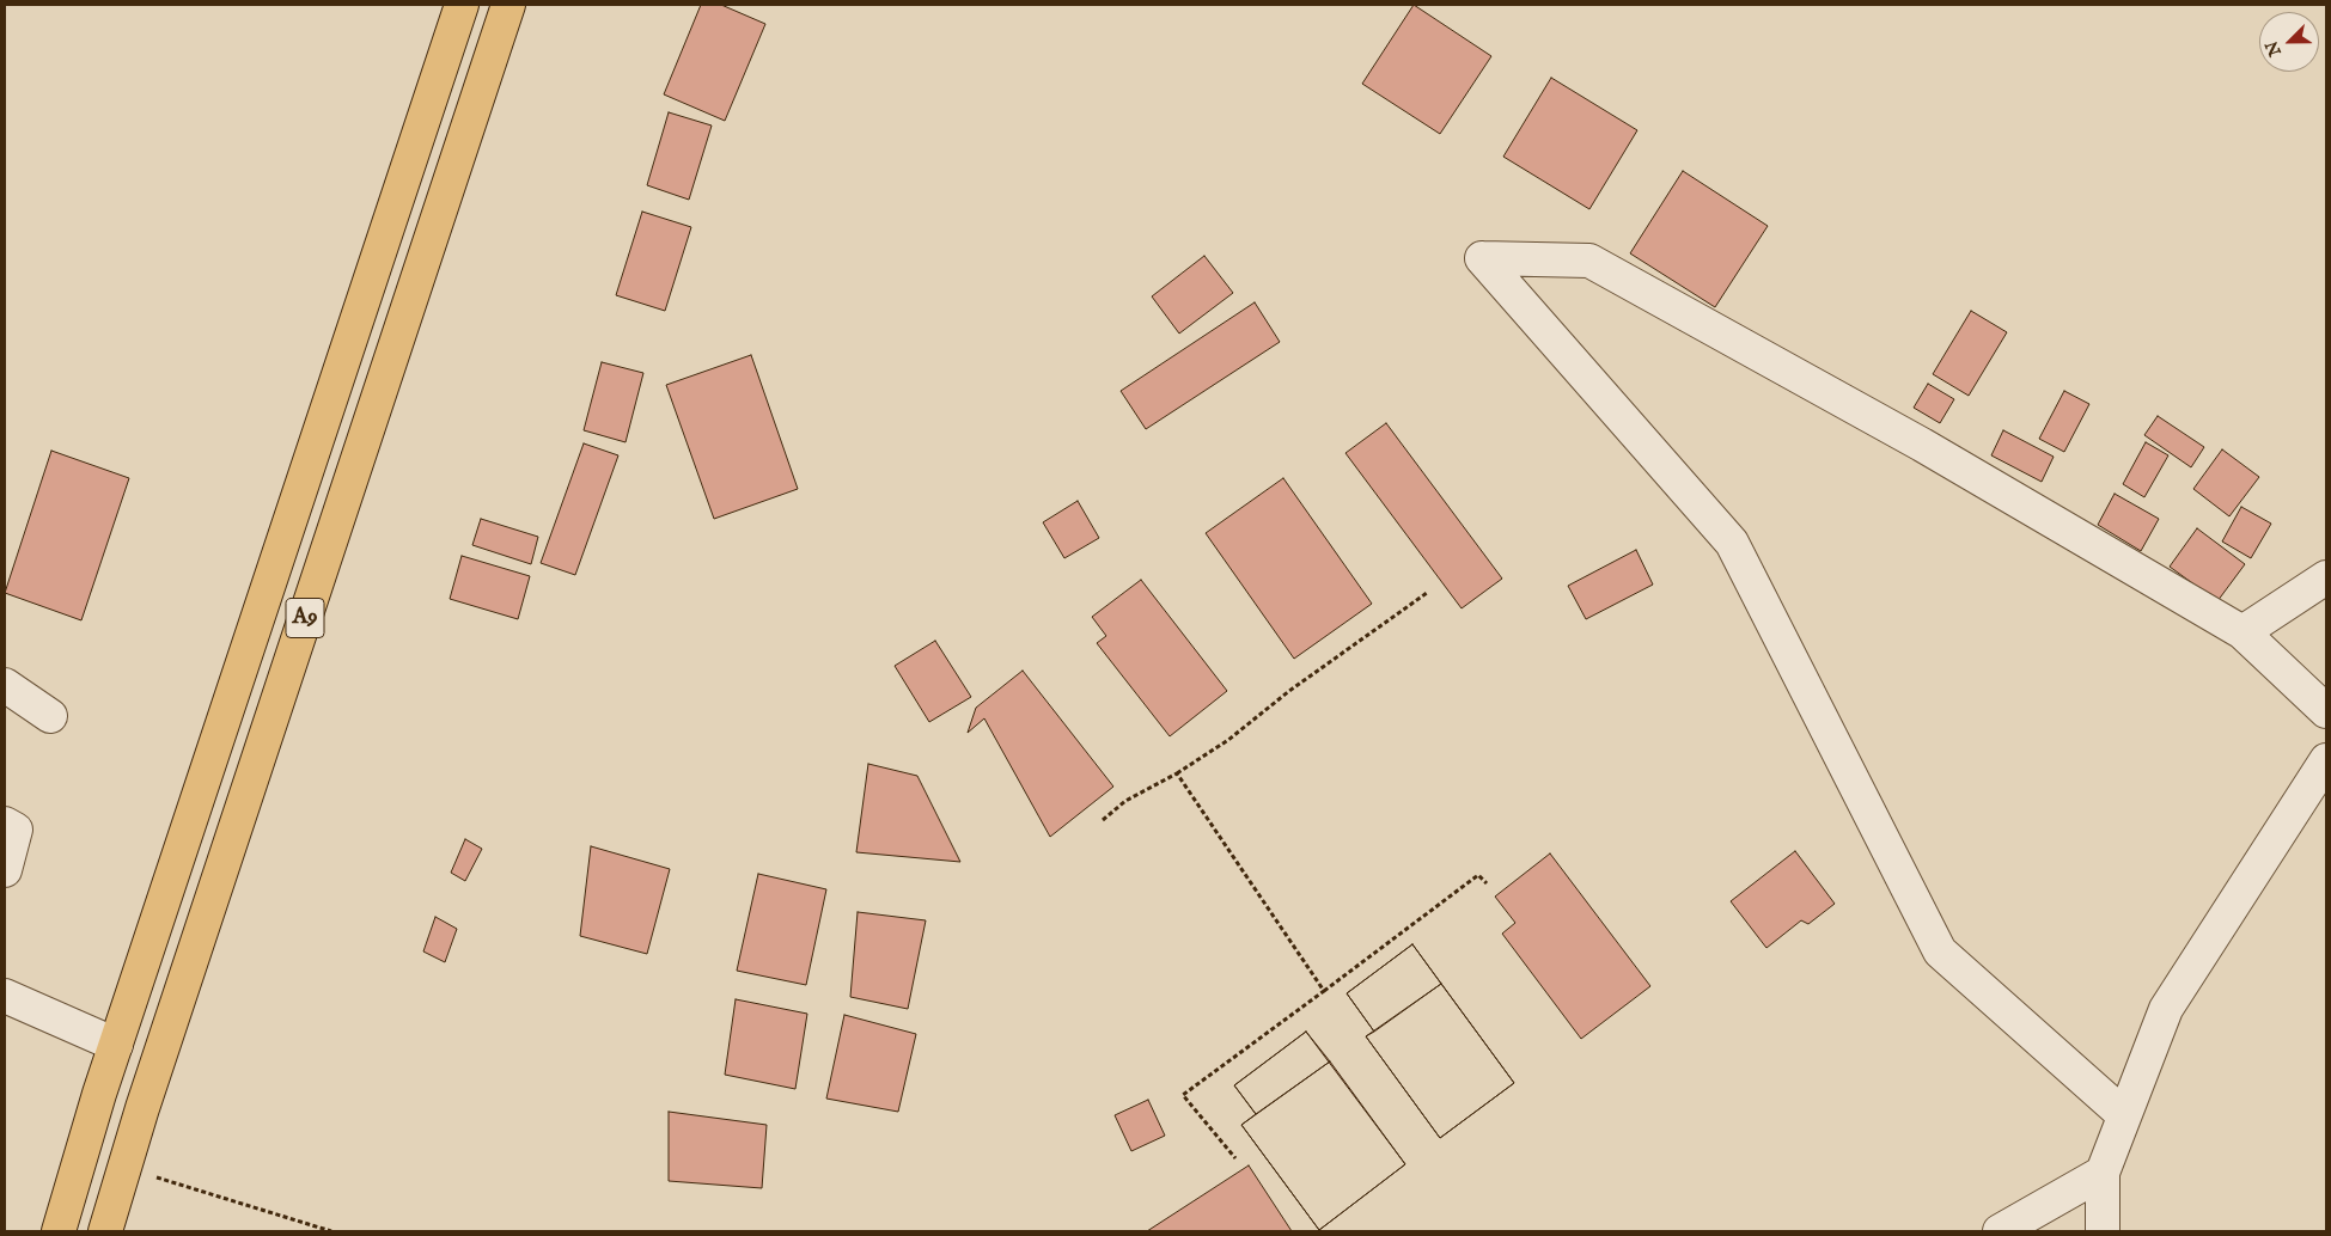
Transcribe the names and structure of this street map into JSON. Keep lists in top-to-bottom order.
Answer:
{
  "streets": {
    "highway": ["A9"]
  },
  "north": "bottom left"
}
